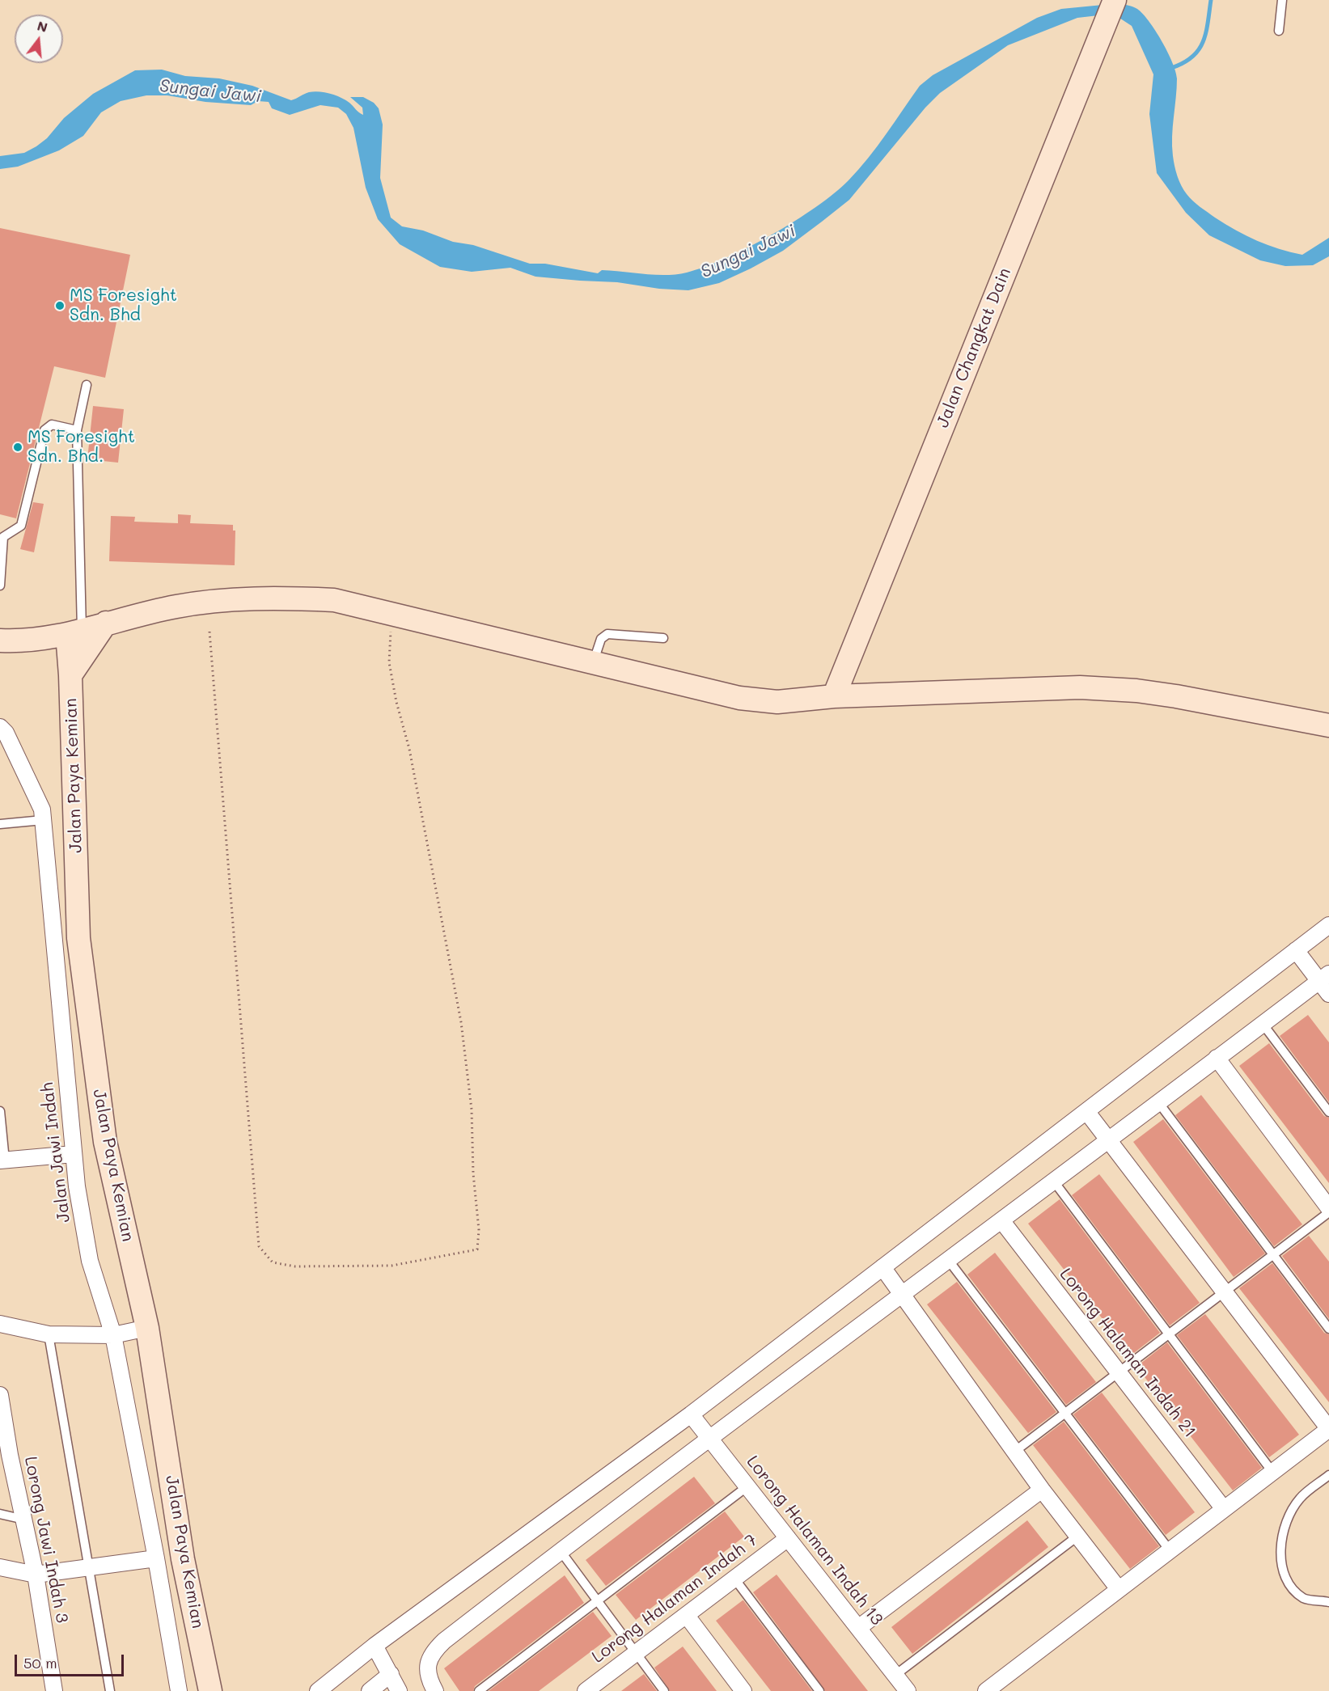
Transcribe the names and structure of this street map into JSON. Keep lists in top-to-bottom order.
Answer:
{
  "streets": {
    "main road": ["Jalan Changkat Dain", "Jalan Paya Kemian"],
    "street": [
      "Jalan Jawi Indah",
      "Lorong Halaman Indah 21",
      "Lorong Jawi Indah 3",
      "Lorong Halaman Indah 13",
      "Lorong Halaman Indah 7"
    ]
  },
  "crossings": [
    ["Lorong Halaman Indah 13", "Lorong Halaman Indah 7"]
  ],
  "water": ["Sungai Jawi"],
  "places": ["MS Foresight Sdn. Bhd", "MS Foresight Sdn. Bhd."],
  "scale_bar": "50 m",
  "north": "top"
}
